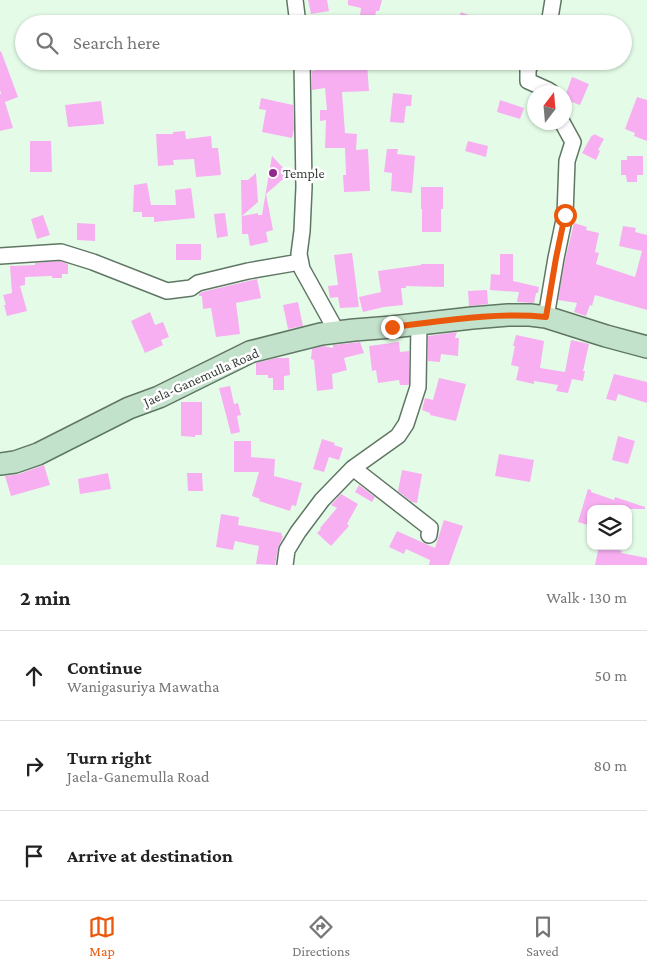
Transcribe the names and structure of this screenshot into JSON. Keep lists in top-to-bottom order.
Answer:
{
  "streets": {
    "main road": ["Jaela-Ganemulla Road"]
  },
  "places": ["Temple"],
  "north": "top",
  "page": {
    "search": "Search here",
    "heading": ["2 min", "Walk · 130 m"],
    "list": [
      ["Continue", "Wanigasuriya Mawatha", "50 m"],
      ["Turn right", "Jaela-Ganemulla Road", "80 m"],
      "Arrive at destination"
    ],
    "nav": ["Map", "Directions", "Saved"]
  }
}
